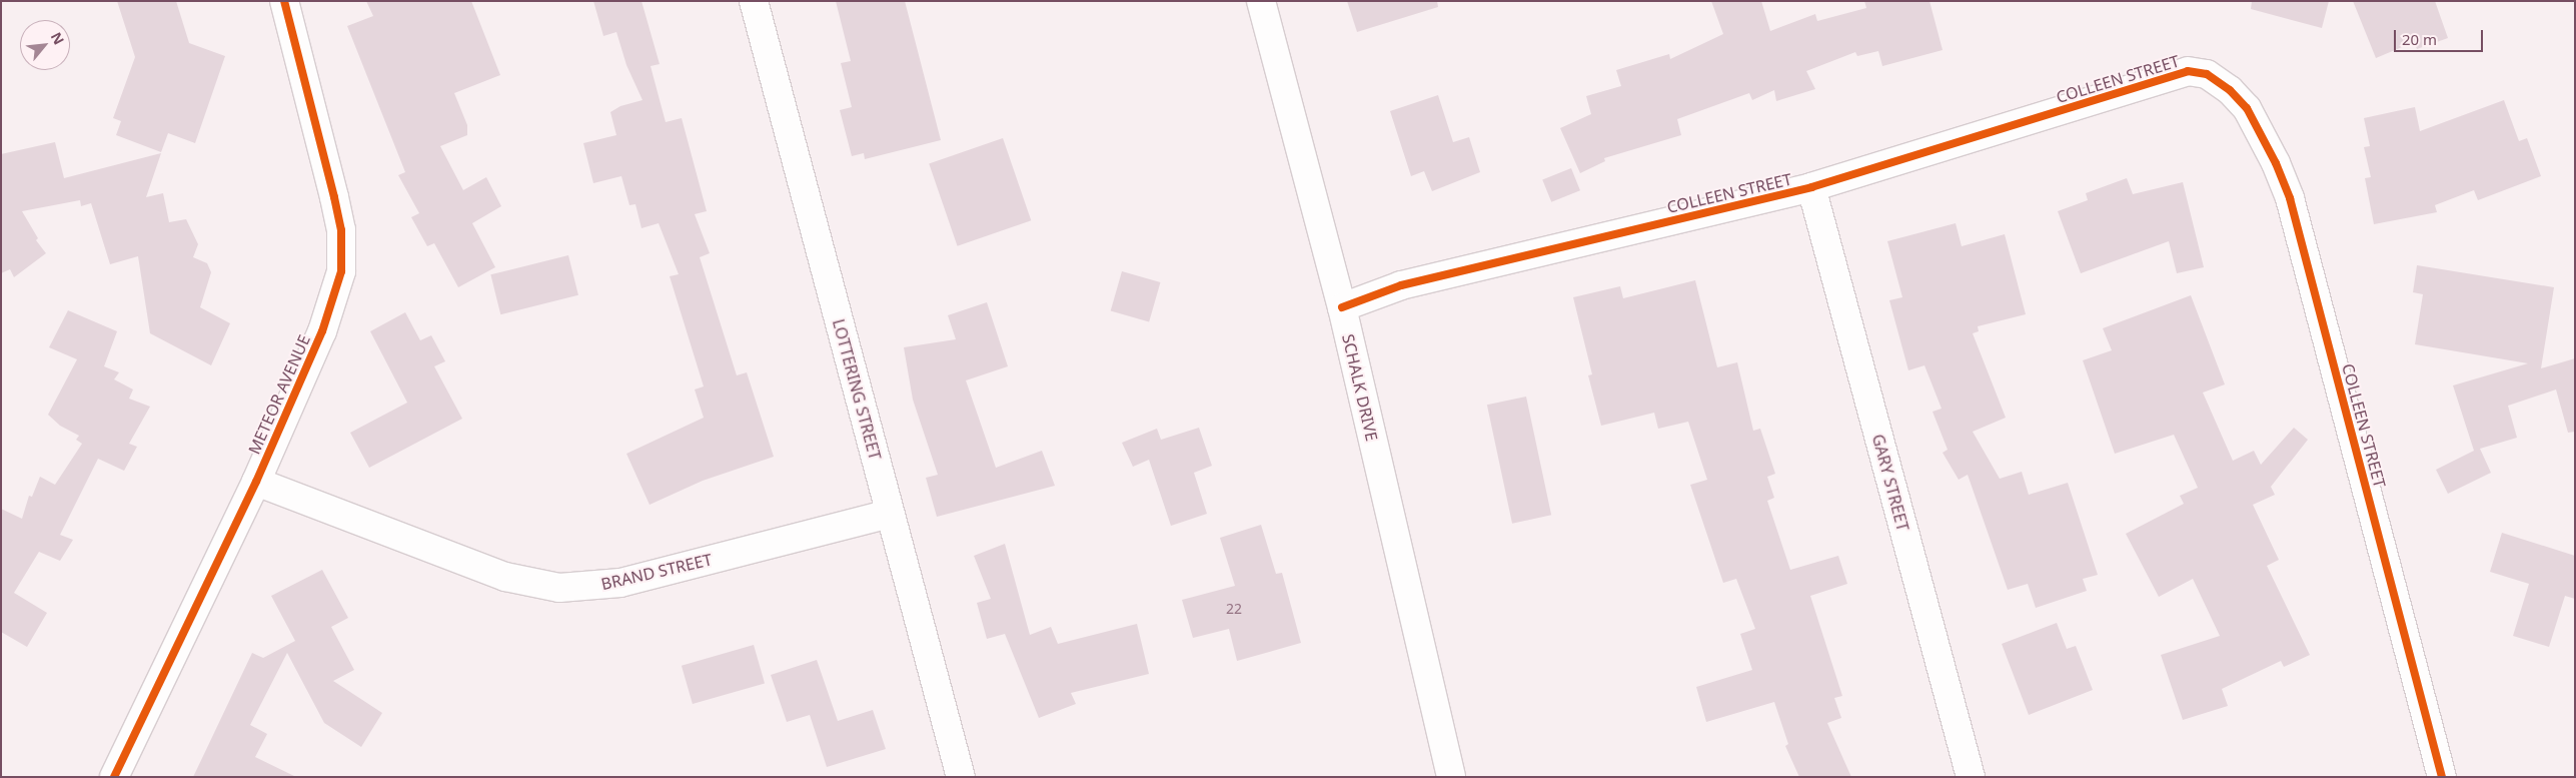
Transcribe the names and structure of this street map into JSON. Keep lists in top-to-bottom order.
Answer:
{
  "streets": {
    "street": [
      "COLLEEN STREET",
      "SCHALK DRIVE",
      "LOTTERING STREET",
      "METEOR AVENUE",
      "GARY STREET",
      "BRAND STREET"
    ]
  },
  "crossings": [
    ["COLLEEN STREET", "SCHALK DRIVE"],
    ["COLLEEN STREET", "GARY STREET"],
    ["LOTTERING STREET", "BRAND STREET"],
    ["METEOR AVENUE", "BRAND STREET"]
  ],
  "house_numbers": ["22"],
  "scale_bar": "20 m",
  "north": "top right"
}
